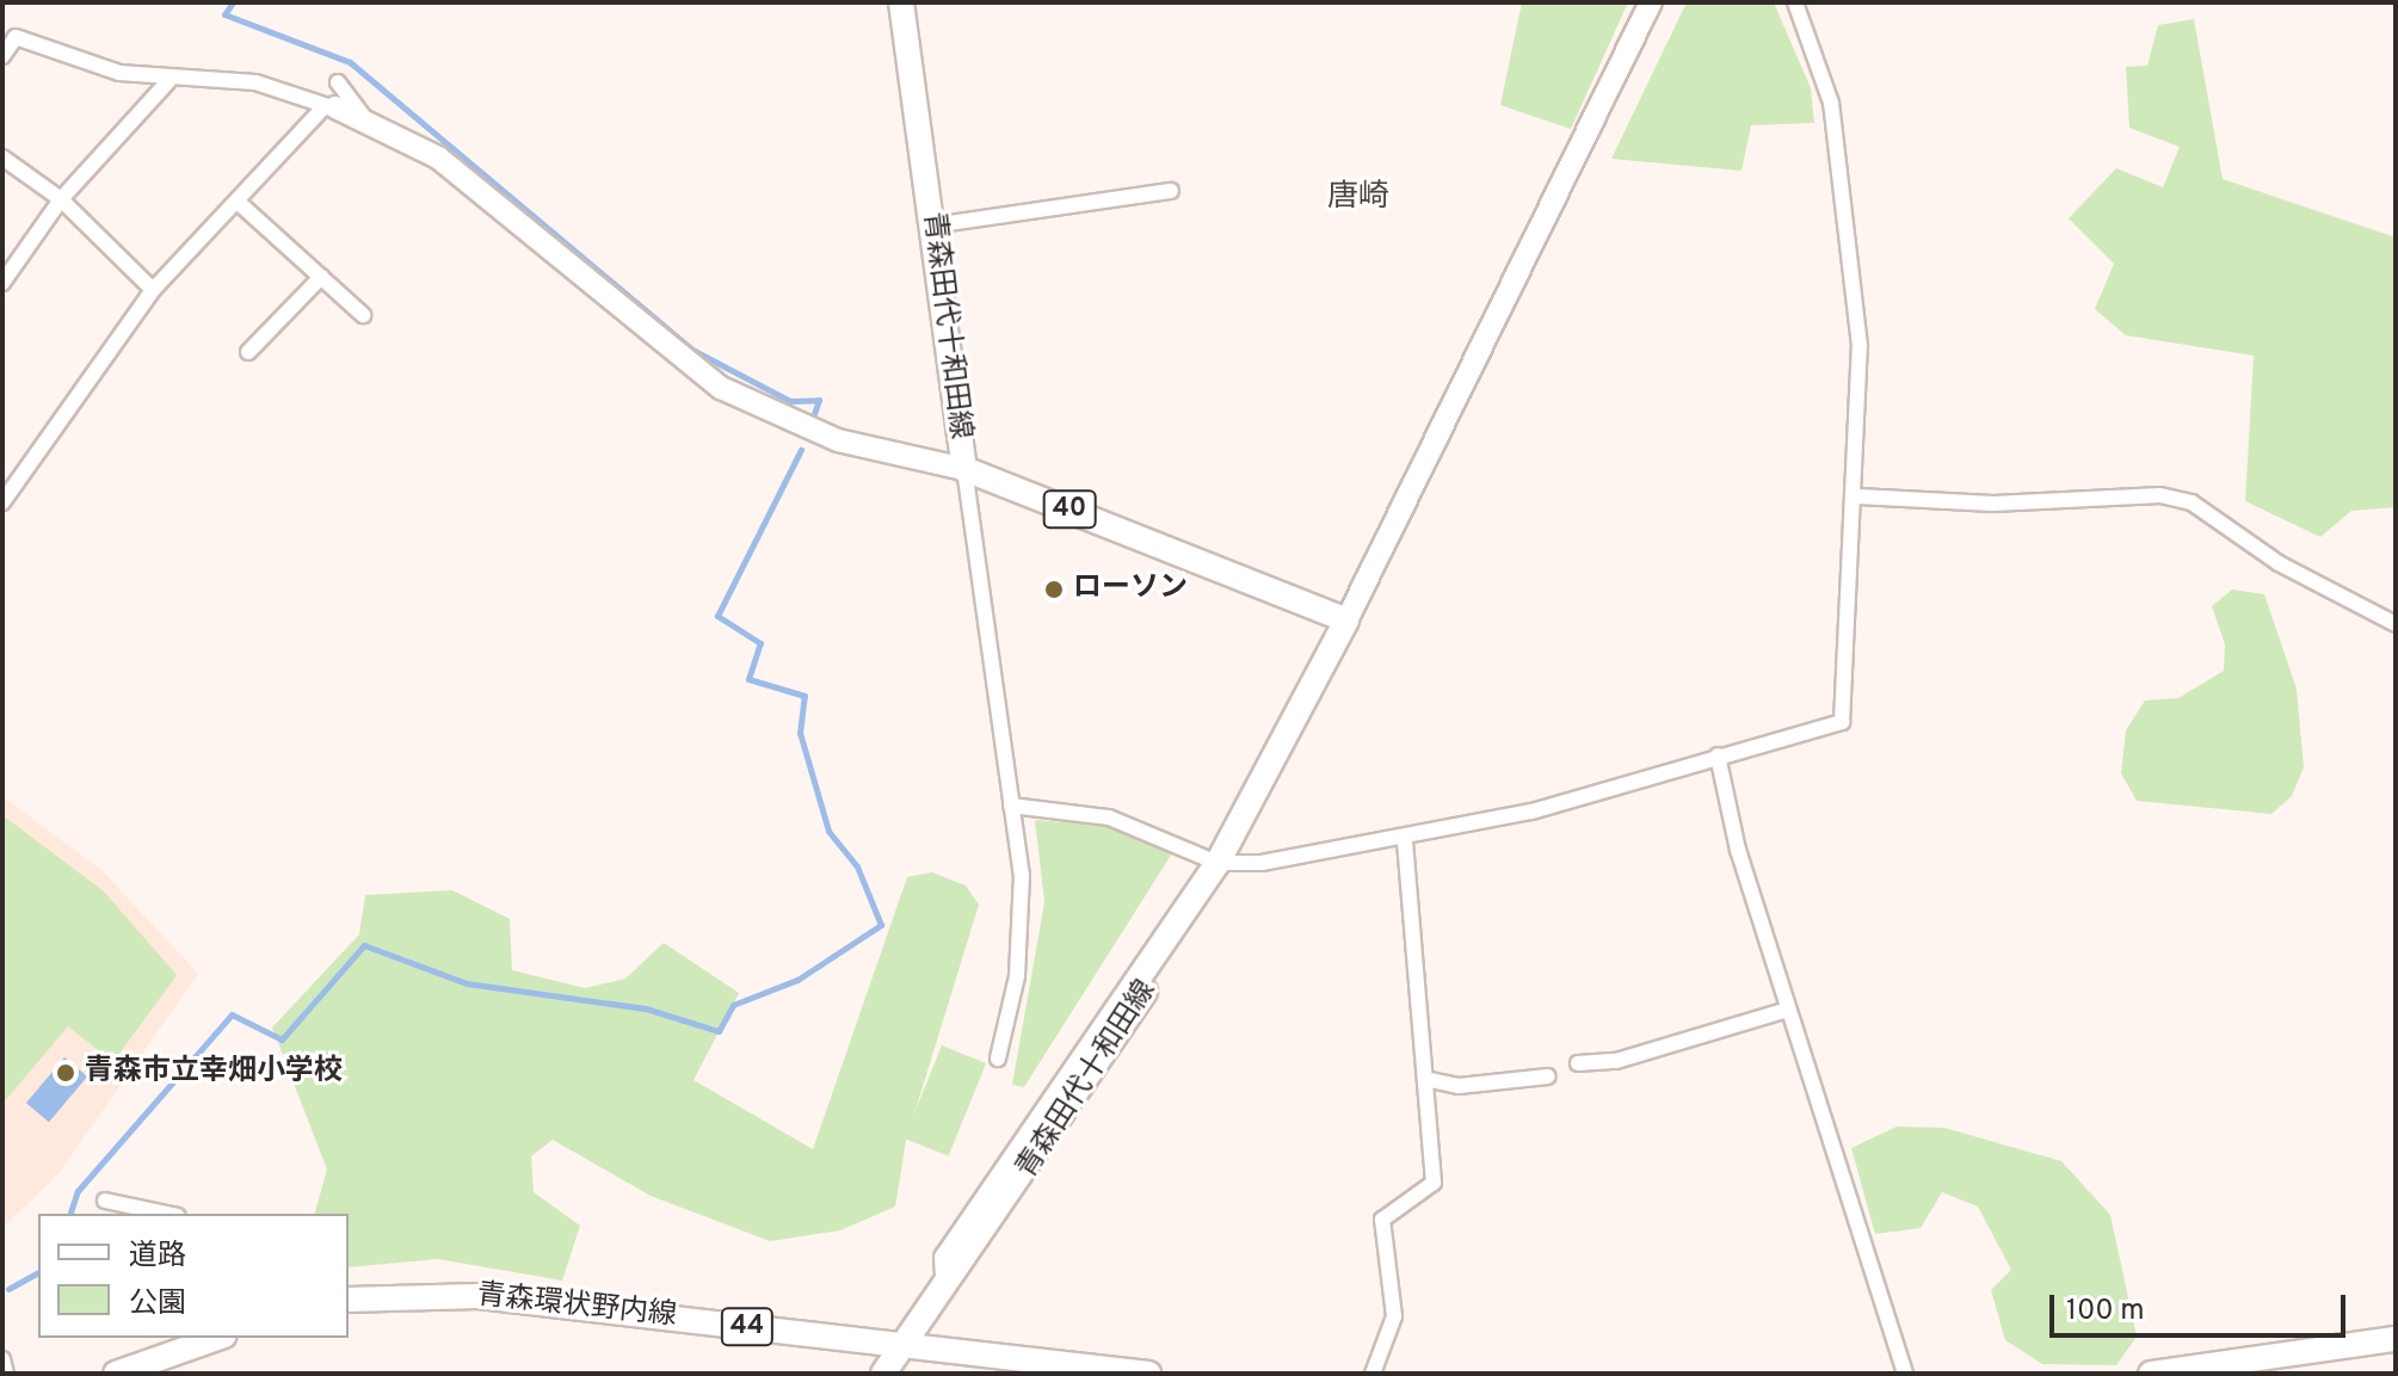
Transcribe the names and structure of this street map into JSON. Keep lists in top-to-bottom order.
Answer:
{
  "streets": {
    "main road": [
      "青森田代十和田線",
      "40",
      "青森環状野内線",
      "44"
    ]
  },
  "crossings": [
    ["青森田代十和田線", "青森環状野内線"]
  ],
  "districts": ["唐崎"],
  "places": ["ローソン", "青森市立幸畑小学校"],
  "legend": ["道路", "公園"],
  "scale_bar": "100 m"
}
